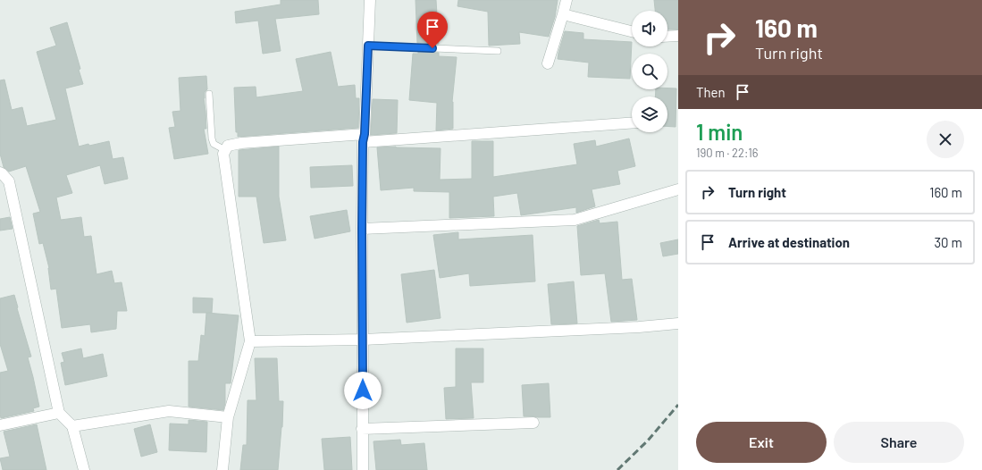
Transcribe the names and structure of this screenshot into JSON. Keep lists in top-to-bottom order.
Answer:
{
  "page": {
    "turn": ["160 m", "Turn right"],
    "then": "Then",
    "heading": ["1 min", "190 m · 22:16"],
    "list": [
      {
        "name": "Turn right",
        "value": "160 m"
      },
      {
        "name": "Arrive at destination",
        "value": "30 m"
      }
    ],
    "buttons": ["Exit", "Share"]
  }
}
